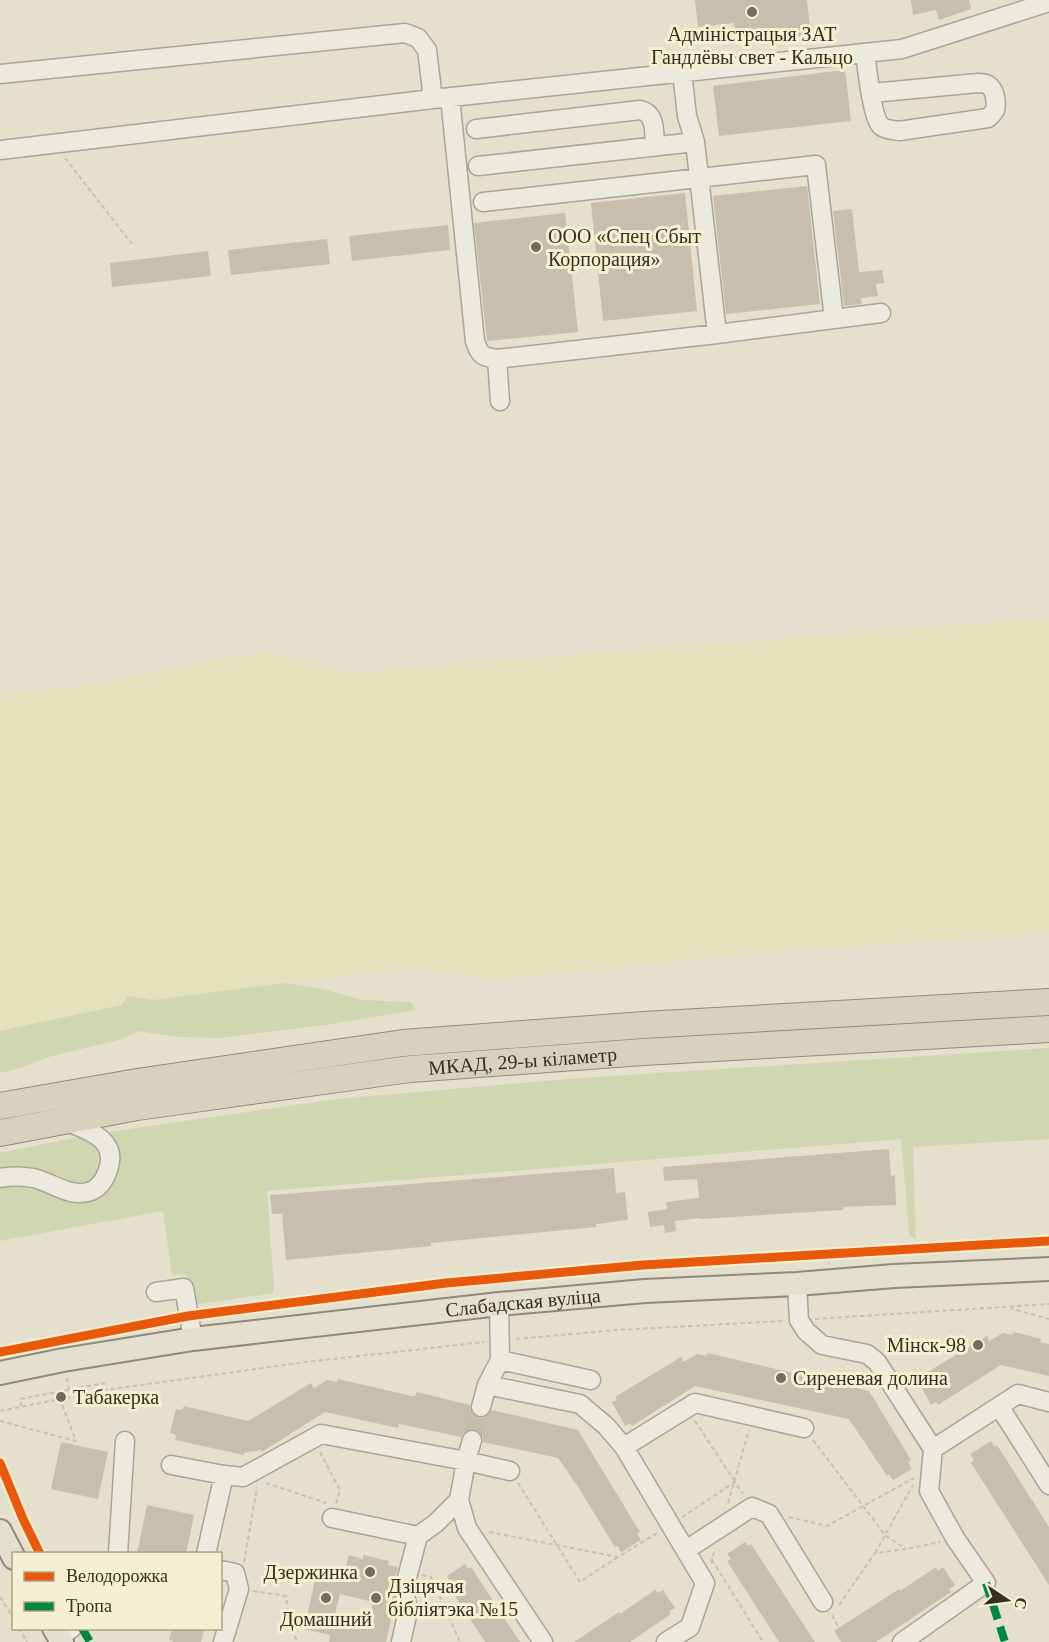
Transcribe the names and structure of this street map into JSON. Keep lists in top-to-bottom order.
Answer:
{
  "streets": {
    "highway": ["МКАД, 29-ы кіламетр"],
    "main road": ["Слабадская вуліца"]
  },
  "places": [
    "Адміністрацыя ЗАТ Гандлёвы свет - Кальцо",
    "ООО «Спец Сбыт Корпорация»",
    "Мінск-98",
    "Сиреневая долина",
    "Табакерка",
    "Дзержинка",
    "Домашний",
    "Дзіцячая бібліятэка №15"
  ],
  "legend": ["Велодорожка", "Тропа"],
  "north": "right"
}
